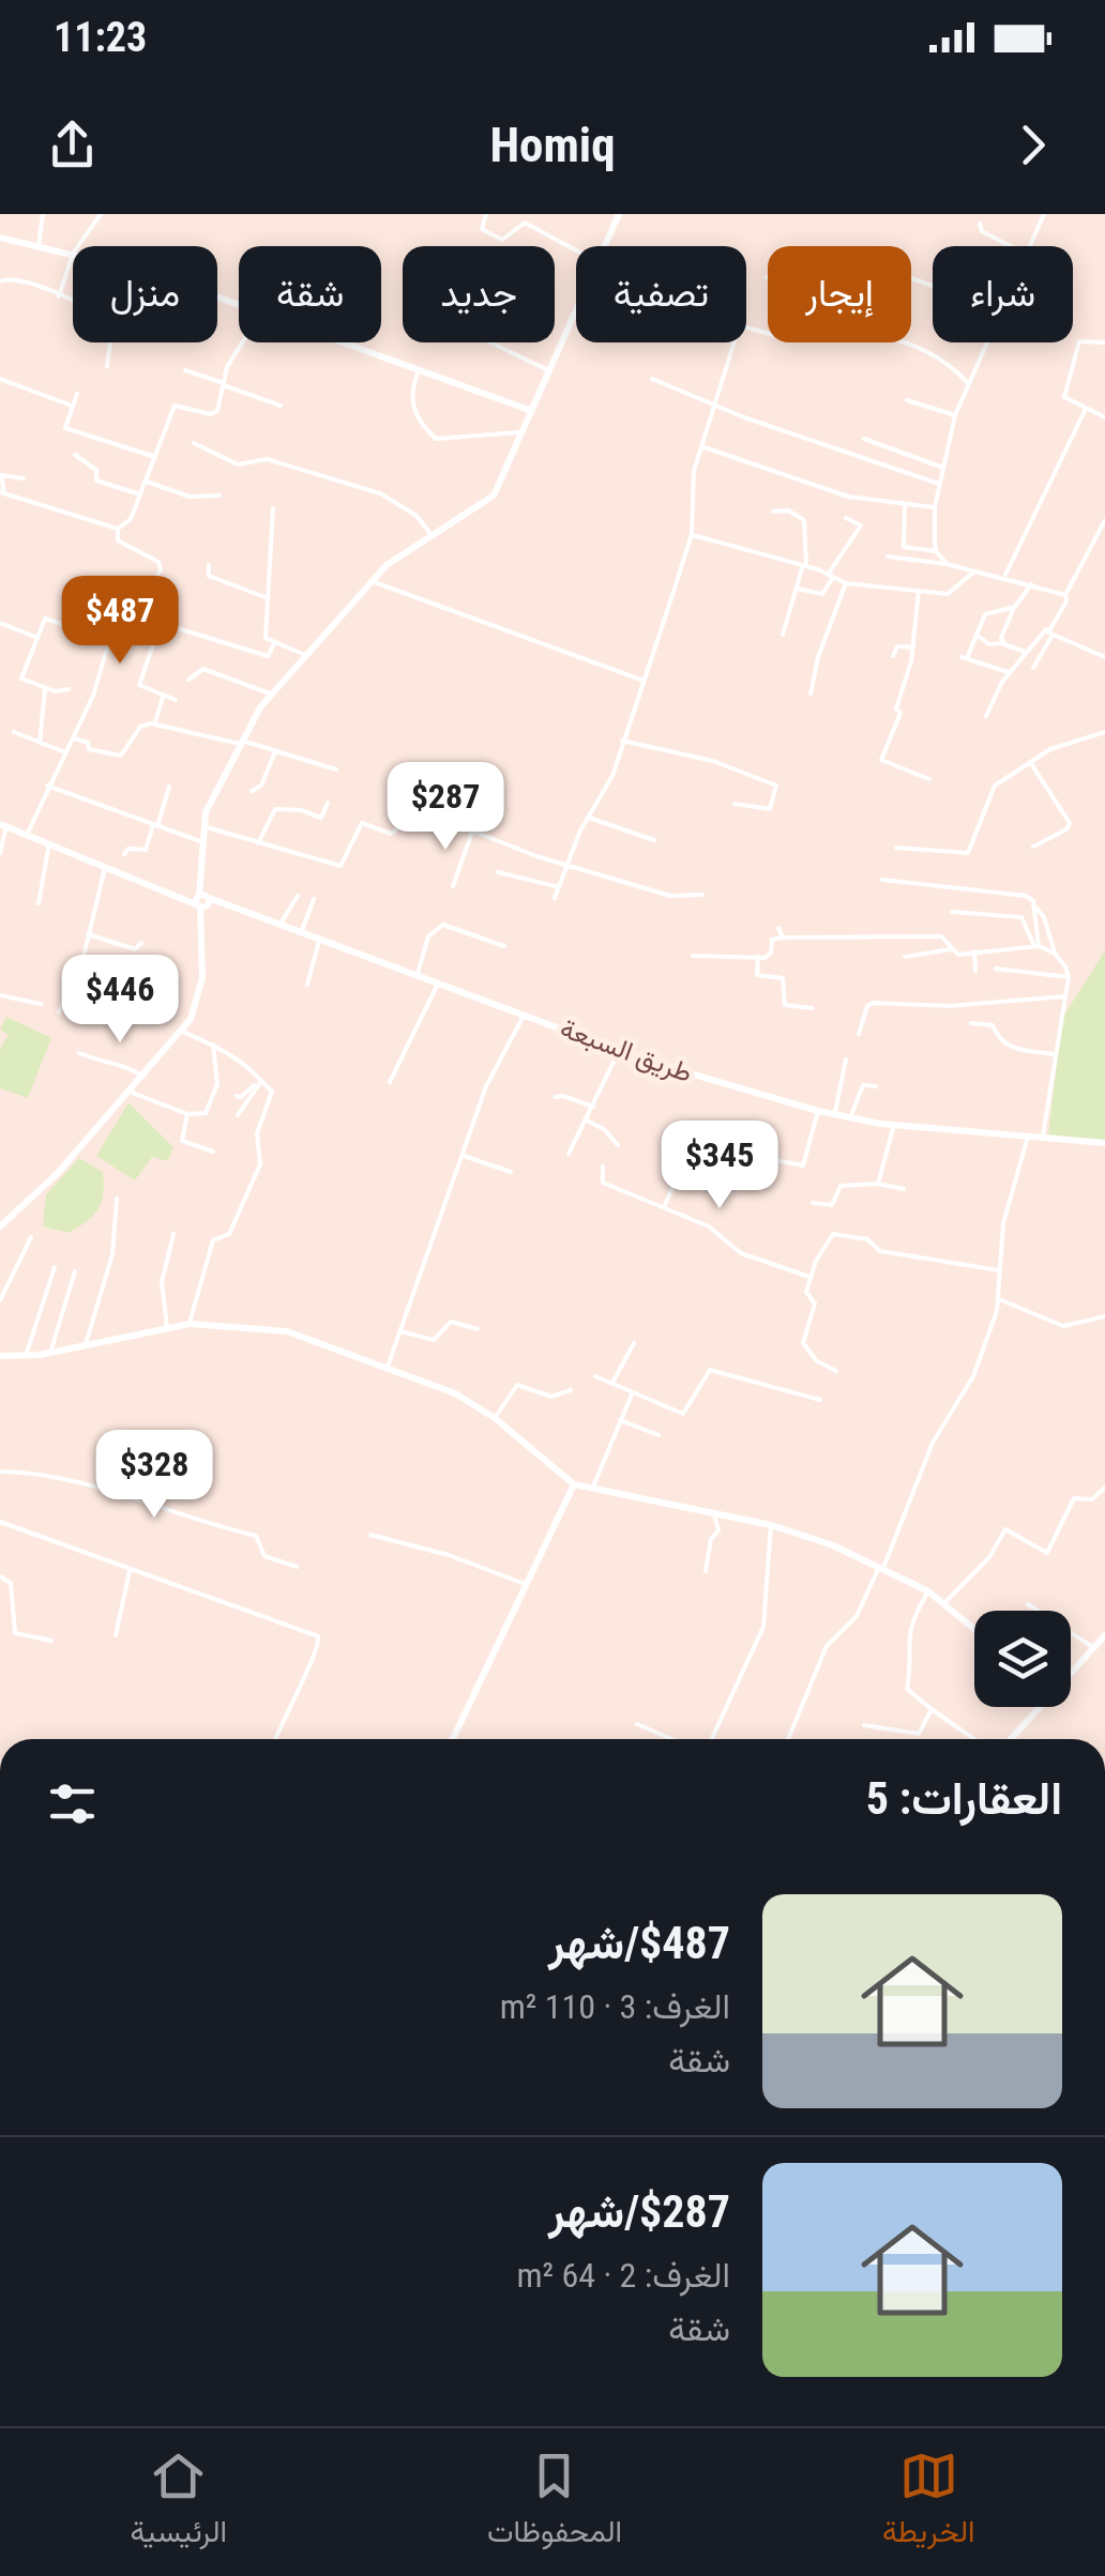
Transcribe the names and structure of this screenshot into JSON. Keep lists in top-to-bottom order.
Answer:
{
  "streets": {
    "street": ["طريق السبعة"]
  },
  "page": {
    "status": "11:23",
    "header": "Homiq",
    "chip": [
      "شراء",
      "إيجار",
      "تصفية",
      "جديد",
      "شقة",
      "منزل"
    ],
    "price": [
      "$487",
      "$287",
      "$446",
      "$345",
      "$328"
    ],
    "heading": "العقارات: 5",
    "list": [
      {
        "name": "$487/شهر",
        "note": "الغرف: 3 · 110 m² · شقة"
      },
      {
        "name": "$287/شهر",
        "note": "الغرف: 2 · 64 m² · شقة"
      }
    ],
    "tabs": ["الخريطة", "المحفوظات", "الرئيسية"]
  }
}
